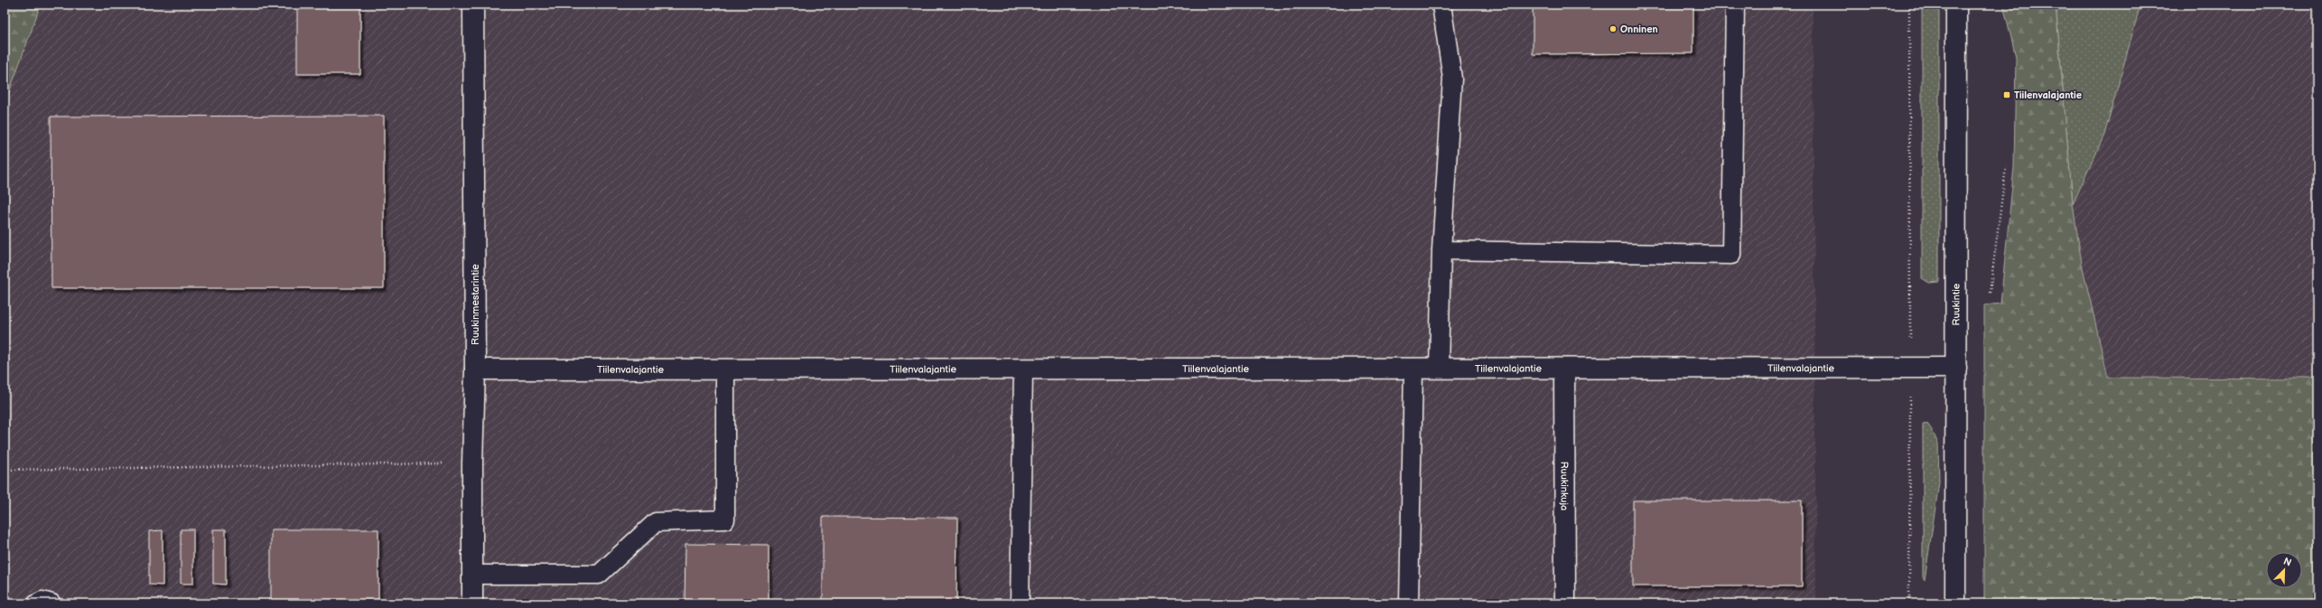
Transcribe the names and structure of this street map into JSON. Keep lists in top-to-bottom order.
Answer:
{
  "streets": {
    "street": [
      "Ruukinmestarintie",
      "Ruukintie",
      "Tiilenvalajantie",
      "Ruukinkuja"
    ]
  },
  "crossings": [
    ["Ruukinmestarintie", "Tiilenvalajantie"],
    ["Ruukintie", "Tiilenvalajantie"],
    ["Tiilenvalajantie", "Ruukinkuja"]
  ],
  "places": {
    "other": ["Onninen"],
    "transit": ["Tiilenvalajantie"]
  },
  "north": "top right"
}
